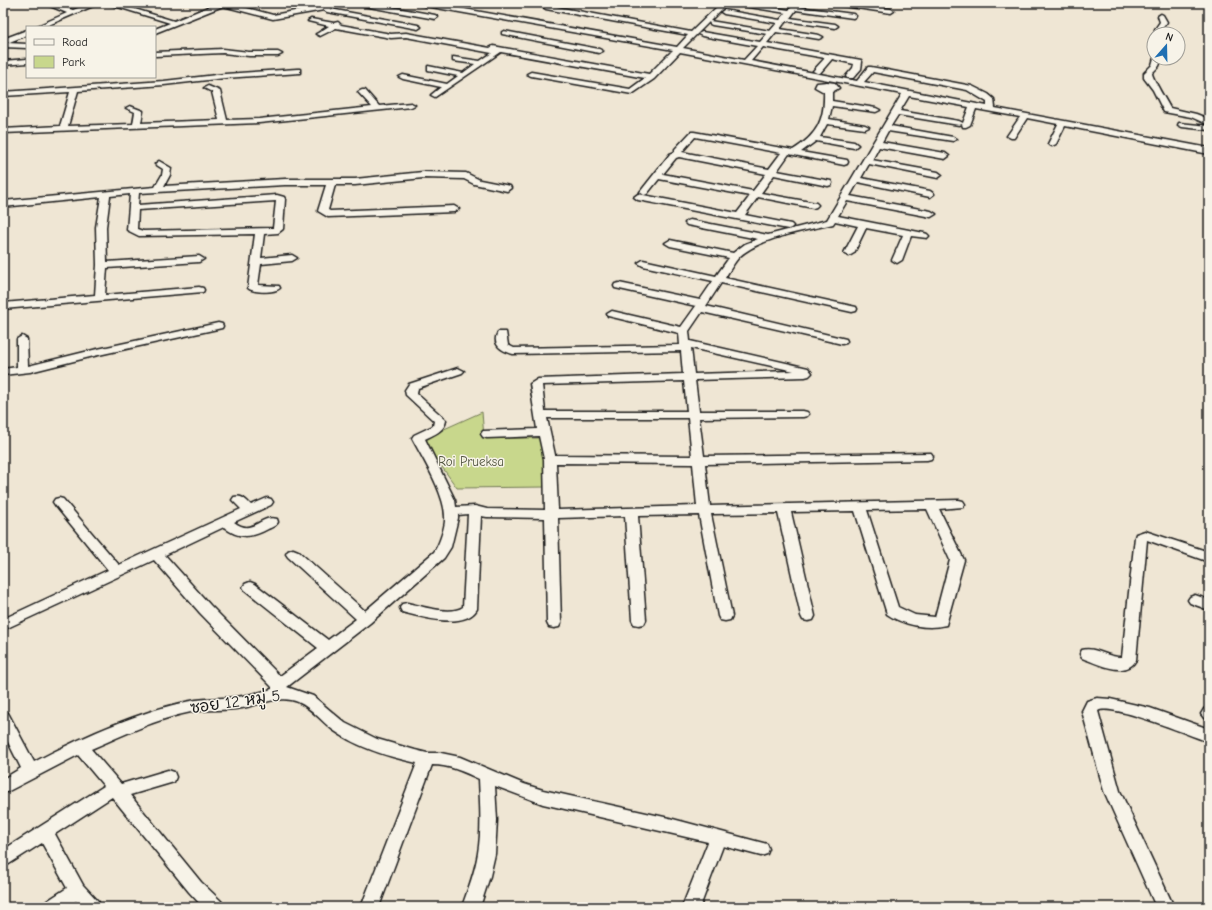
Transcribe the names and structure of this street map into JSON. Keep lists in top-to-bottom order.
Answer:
{
  "streets": {
    "street": ["ซอย 12 หมู่ 5"]
  },
  "parks": ["Roi Prueksa"],
  "legend": ["Road", "Park"],
  "north": "top"
}
